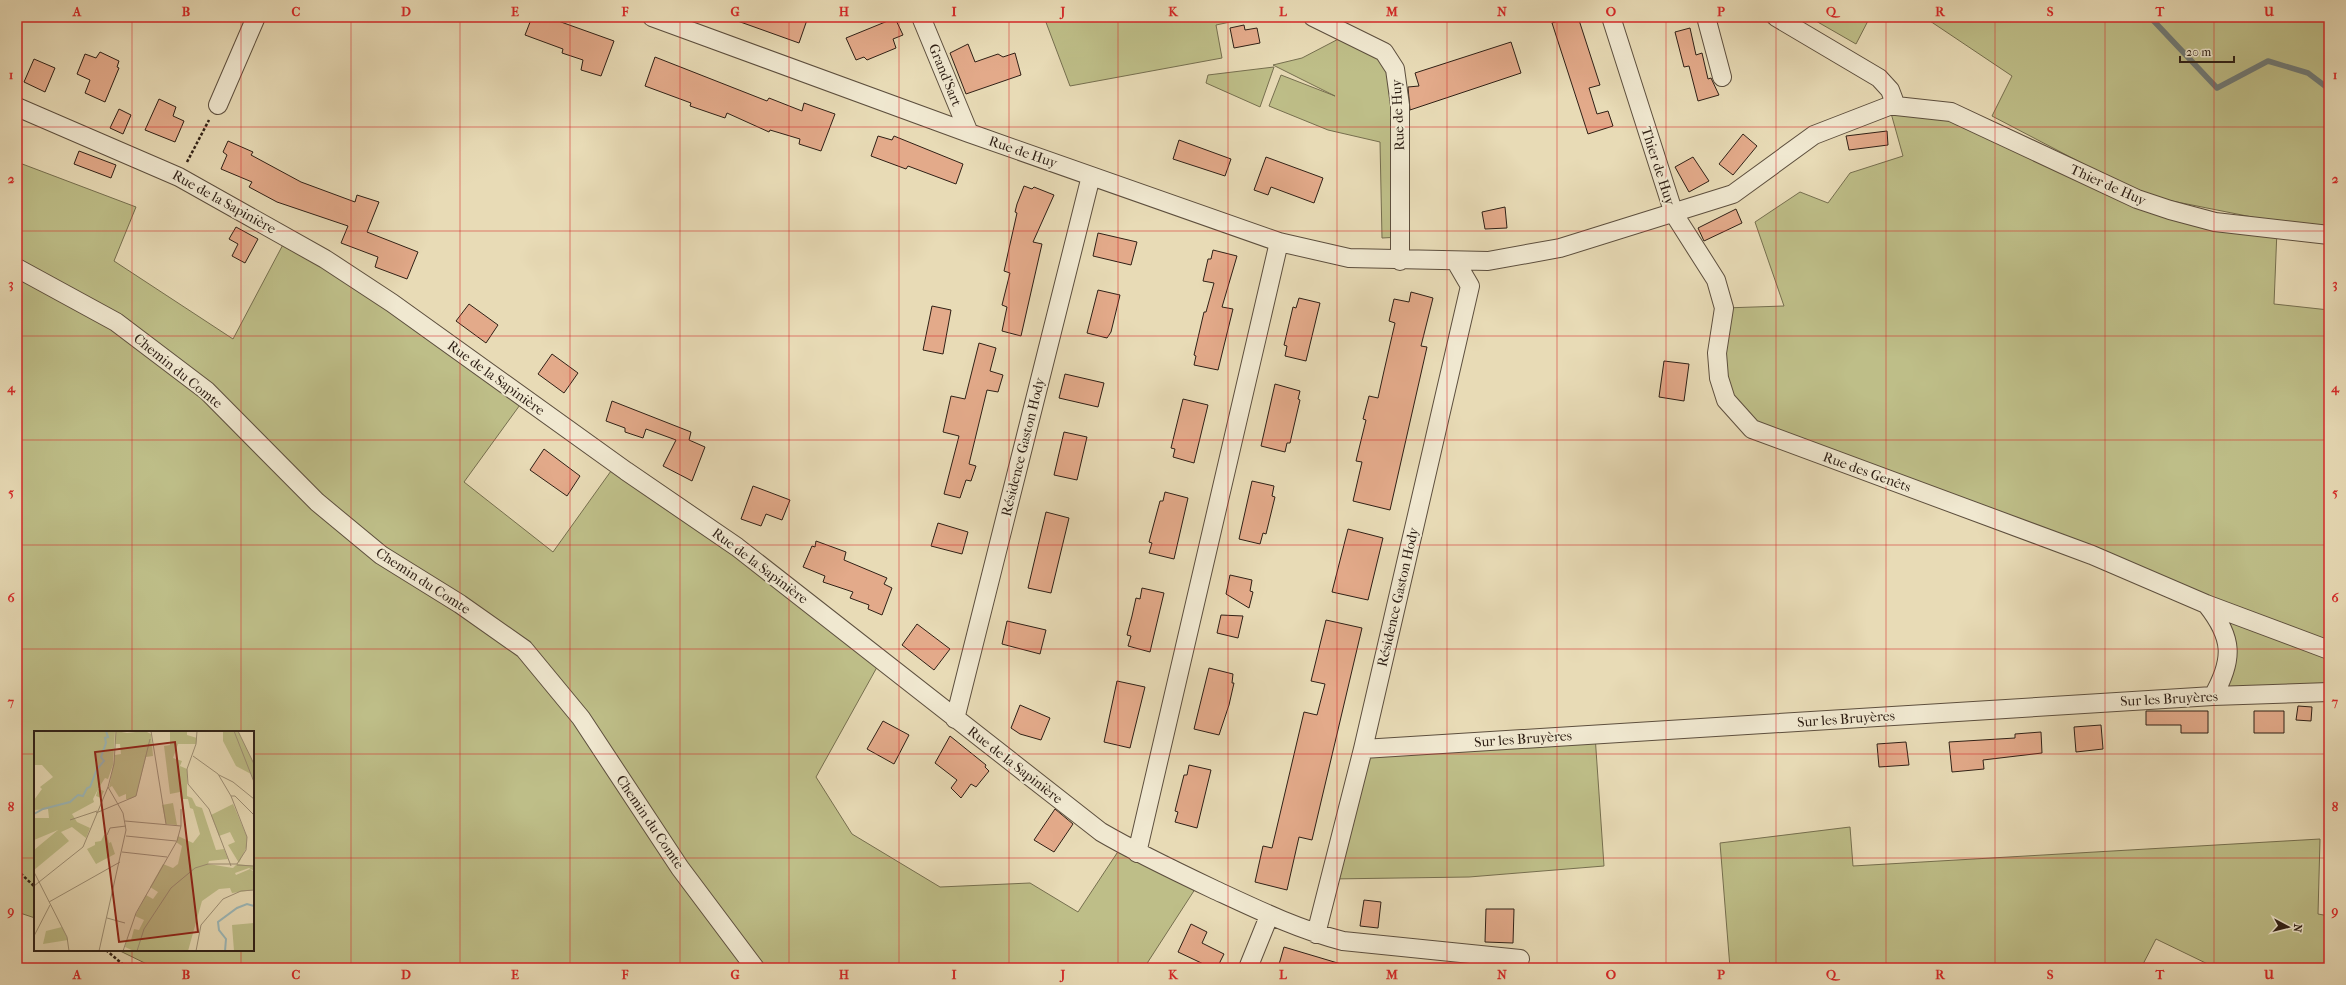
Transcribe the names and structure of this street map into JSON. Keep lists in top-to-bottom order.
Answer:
{
  "streets": {
    "street": [
      "Grand'Sart",
      "Rue de Huy",
      "Thier de Huy",
      "Rue de la Sapinière",
      "Chemin du Comte",
      "Résidence Gaston Hody",
      "Rue des Genêts",
      "Sur les Bruyères"
    ]
  },
  "crossings": [
    ["Grand'Sart", "Rue de Huy"],
    ["Rue de Huy", "Thier de Huy"],
    ["Rue de Huy", "Résidence Gaston Hody"],
    ["Rue de Huy", "Rue des Genêts"],
    ["Thier de Huy", "Rue des Genêts"],
    ["Rue de la Sapinière", "Résidence Gaston Hody"],
    ["Résidence Gaston Hody", "Sur les Bruyères"]
  ],
  "scale_bar": "20 m",
  "north": "right",
  "grid": {
    "columns": [
      "A",
      "B",
      "C",
      "D",
      "E",
      "F",
      "G",
      "H",
      "I",
      "J",
      "K",
      "L",
      "M",
      "N",
      "O",
      "P",
      "Q",
      "R",
      "S",
      "T",
      "U"
    ],
    "rows": [
      "1",
      "2",
      "3",
      "4",
      "5",
      "6",
      "7",
      "8",
      "9"
    ]
  }
}
